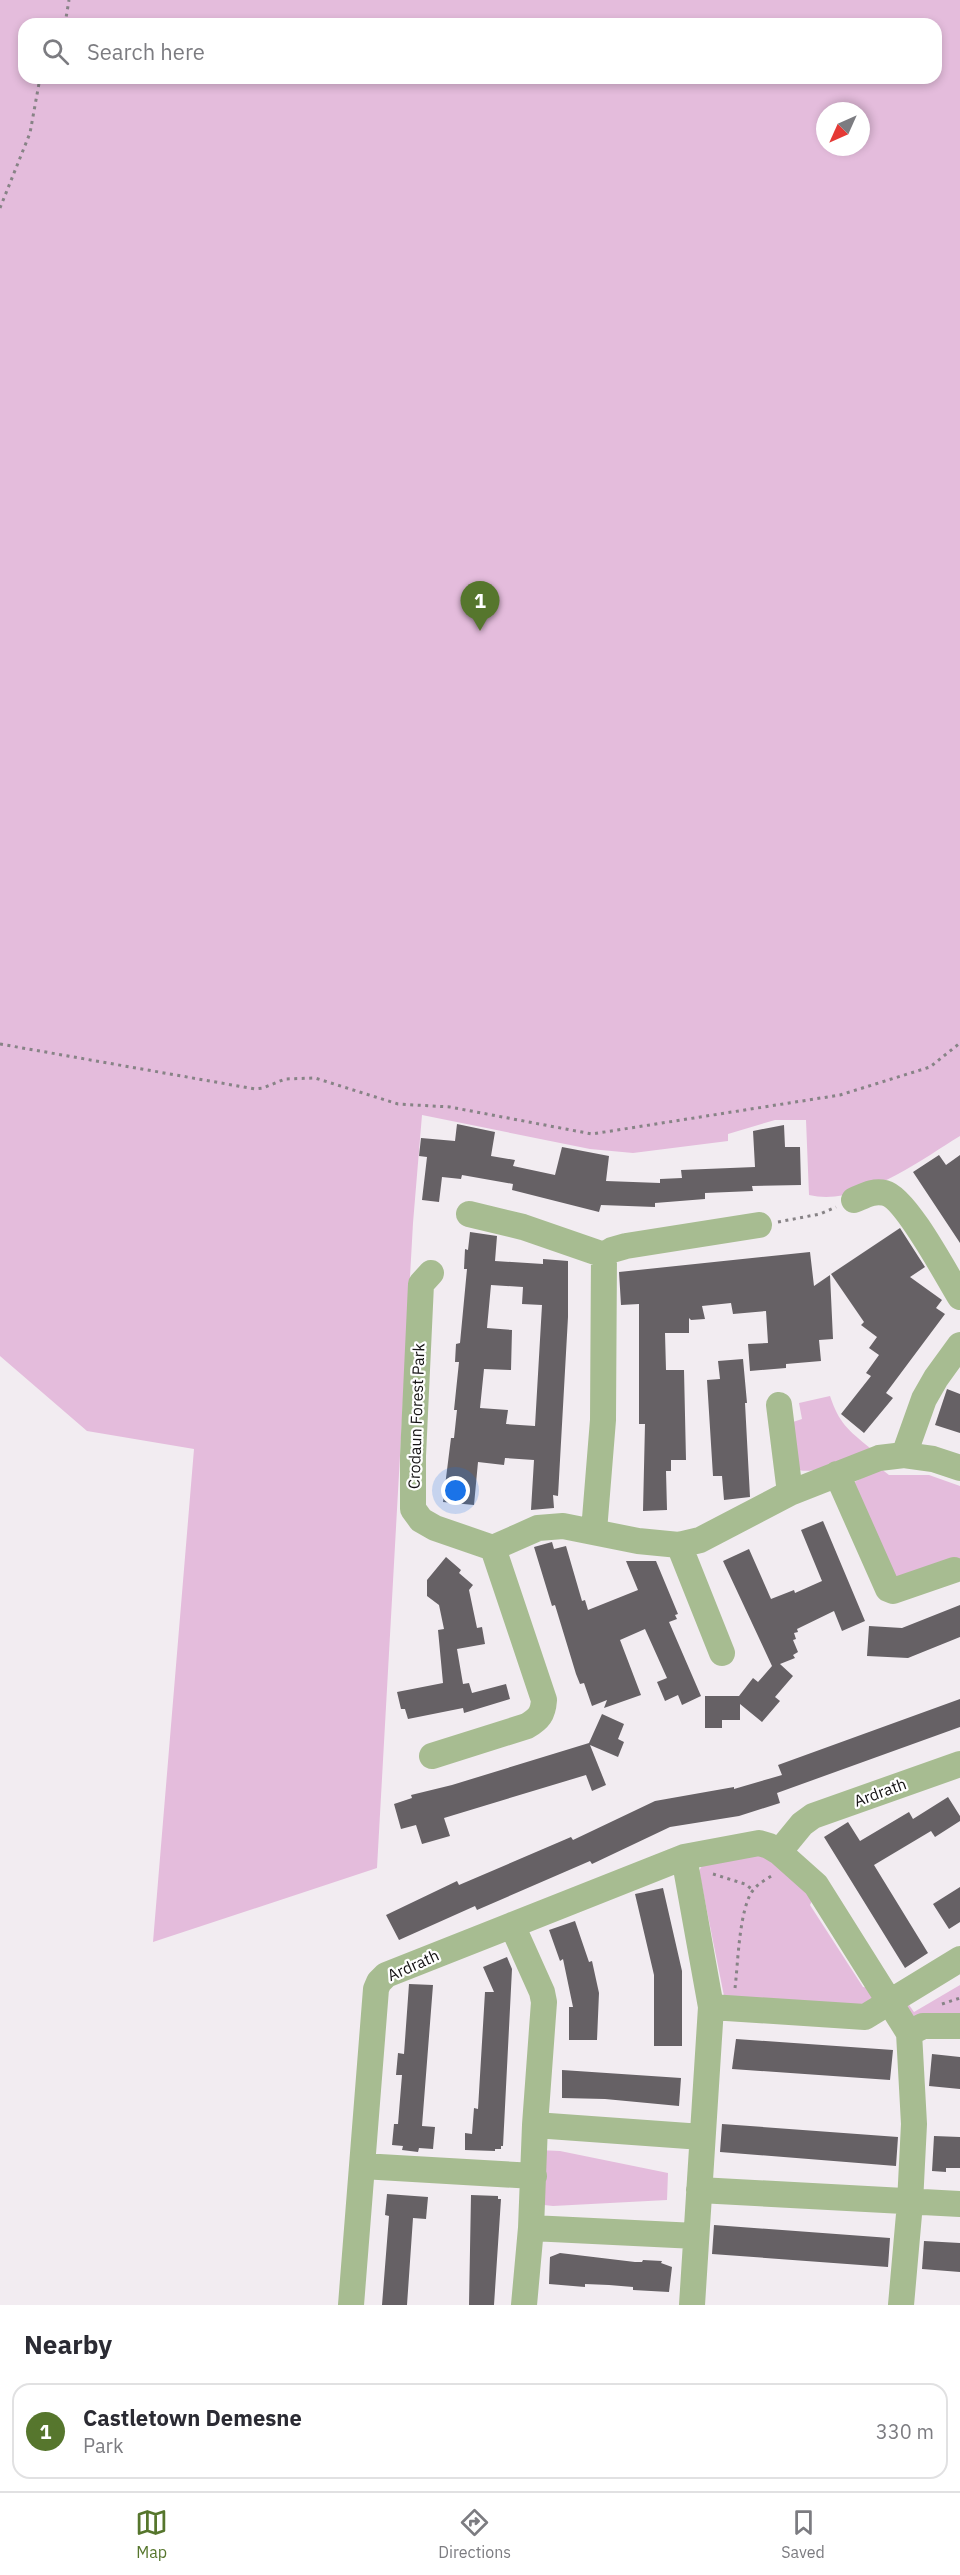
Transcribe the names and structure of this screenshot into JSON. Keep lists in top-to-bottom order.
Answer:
{
  "streets": {
    "street": ["Crodaun Forest Park", "Ardrath"]
  },
  "north": "bottom left",
  "page": {
    "search": "Search here",
    "pins": "1",
    "heading": "Nearby",
    "list": [
      {
        "mark": "1",
        "name": "Castletown Demesne",
        "note": "Park",
        "value": "330 m"
      }
    ],
    "nav": ["Map", "Directions", "Saved"]
  }
}
